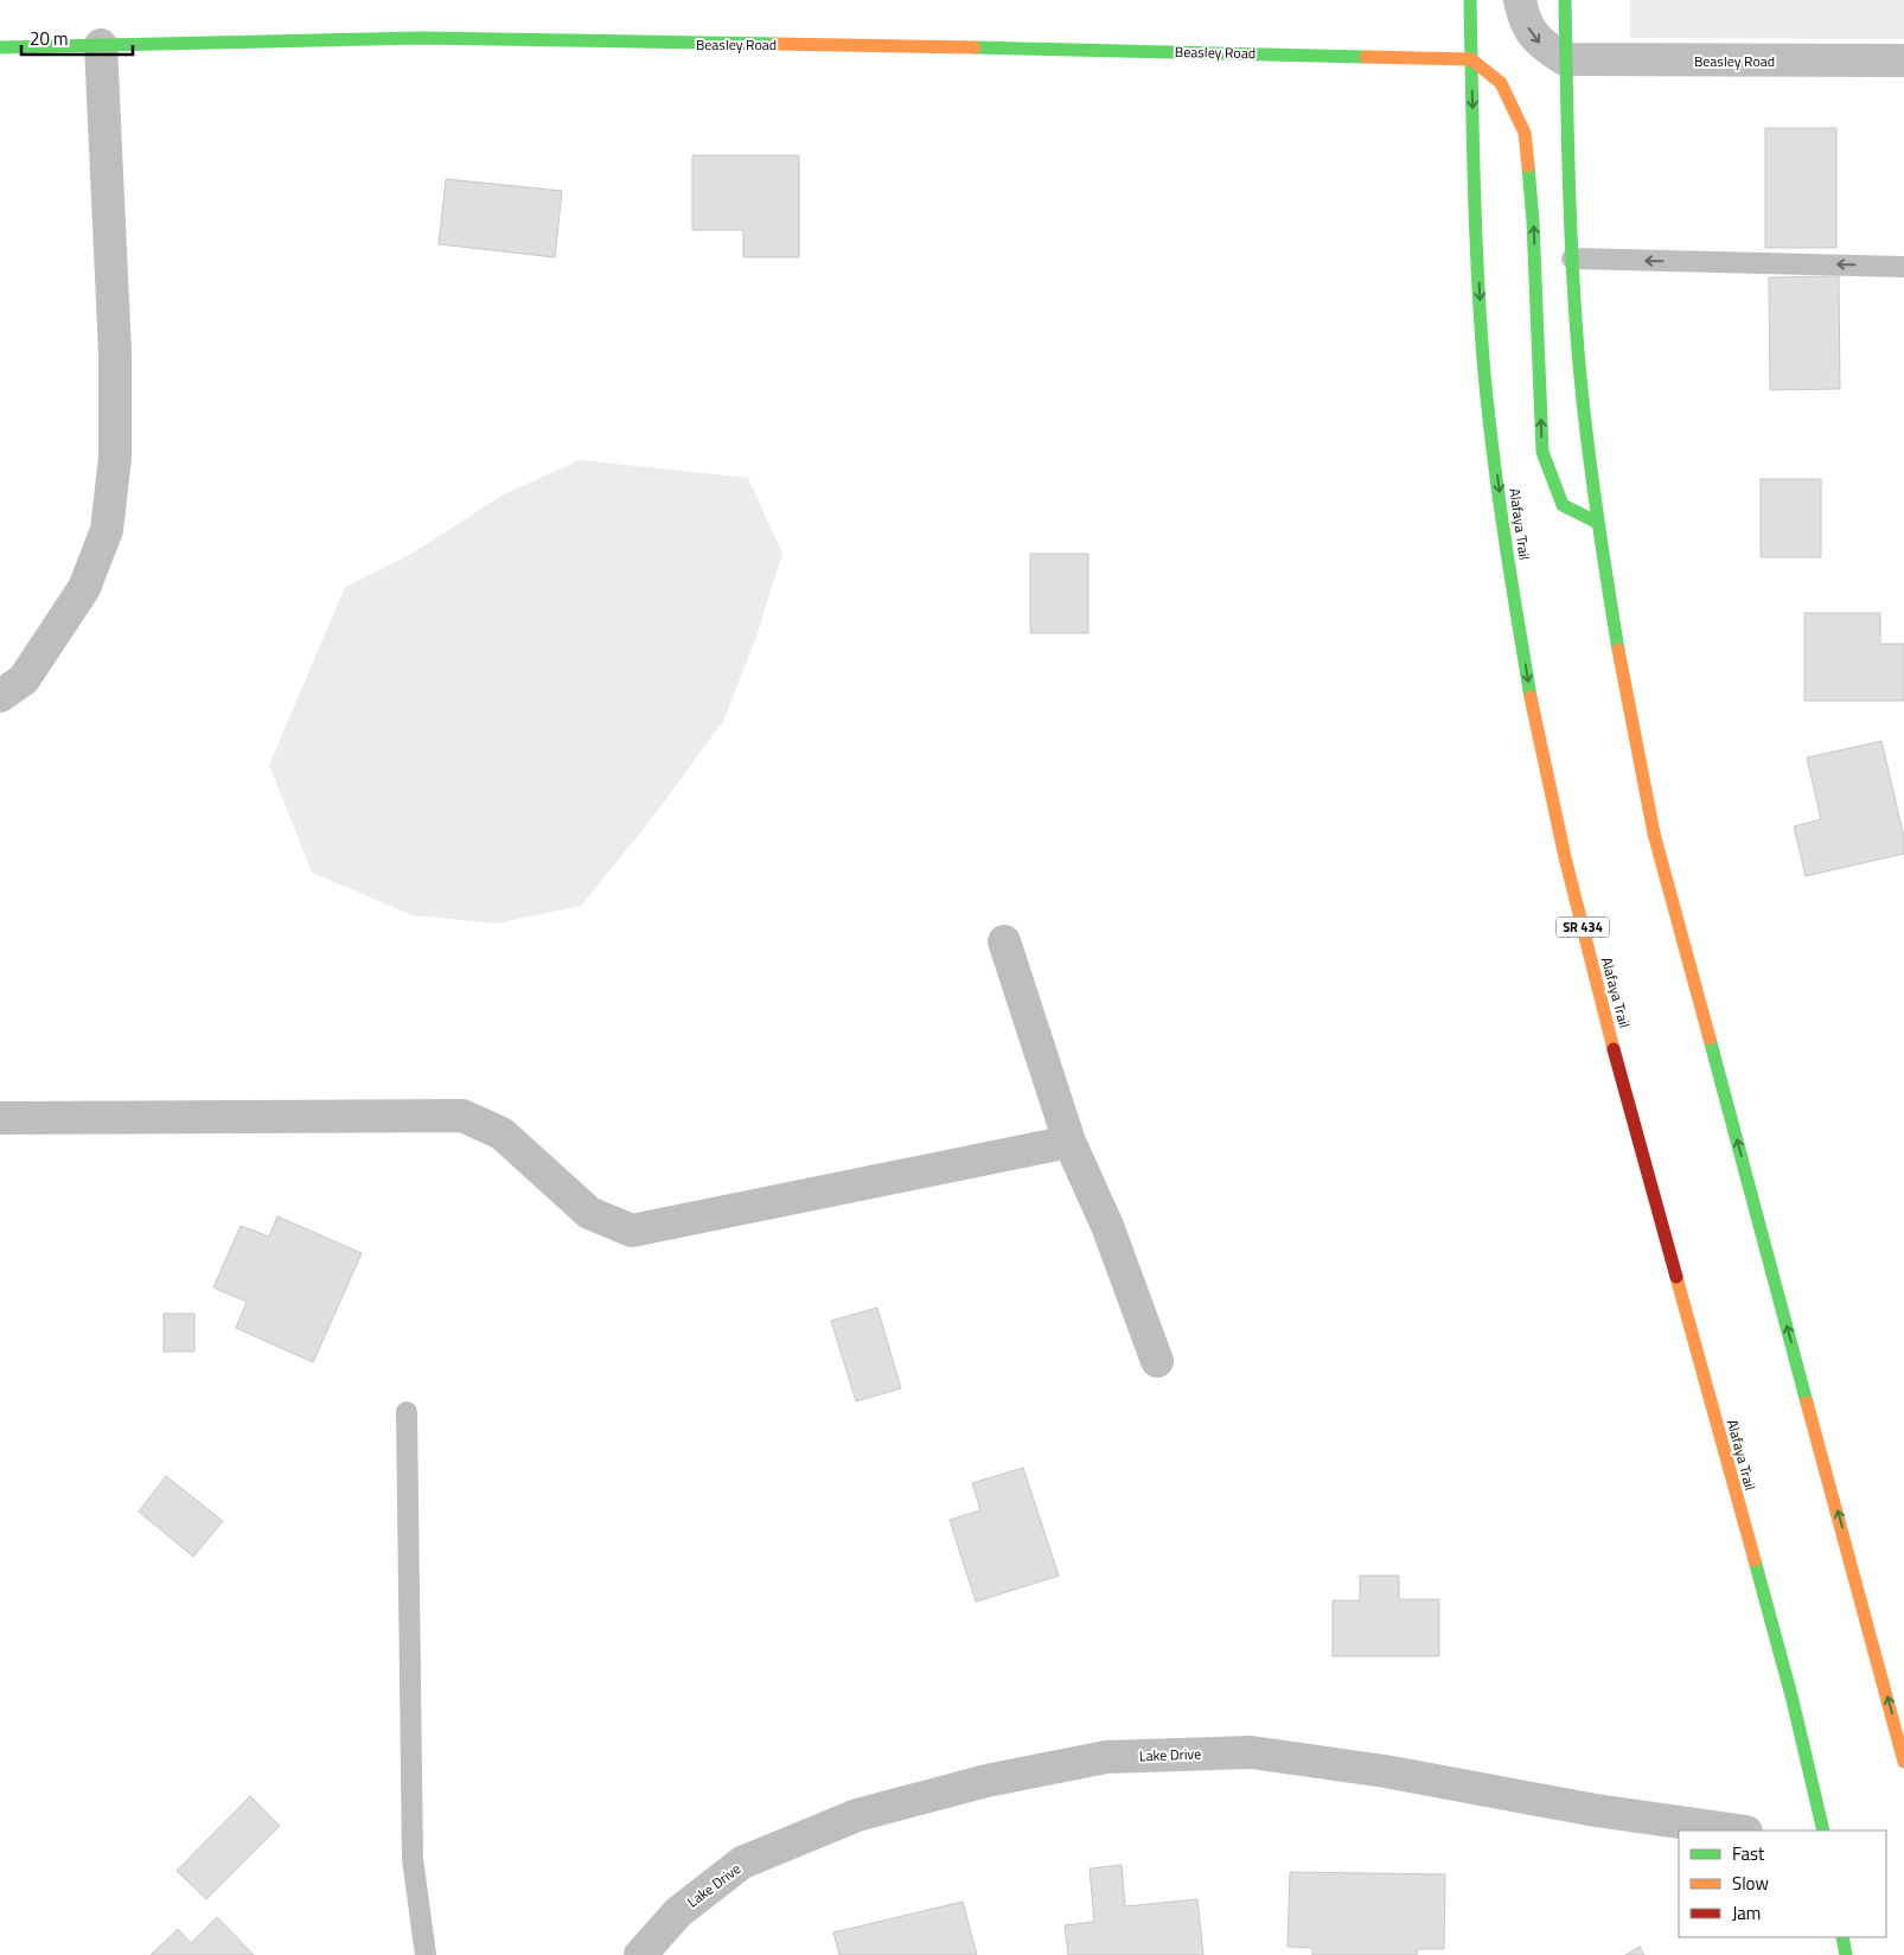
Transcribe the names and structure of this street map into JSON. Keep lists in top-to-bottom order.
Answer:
{
  "streets": {
    "main road": ["Beasley Road", "Alafaya Trail", "SR 434"],
    "street": ["Lake Drive"]
  },
  "crossings": [
    ["Beasley Road", "Alafaya Trail"]
  ],
  "legend": ["Fast", "Slow", "Jam"],
  "scale_bar": "20 m"
}
